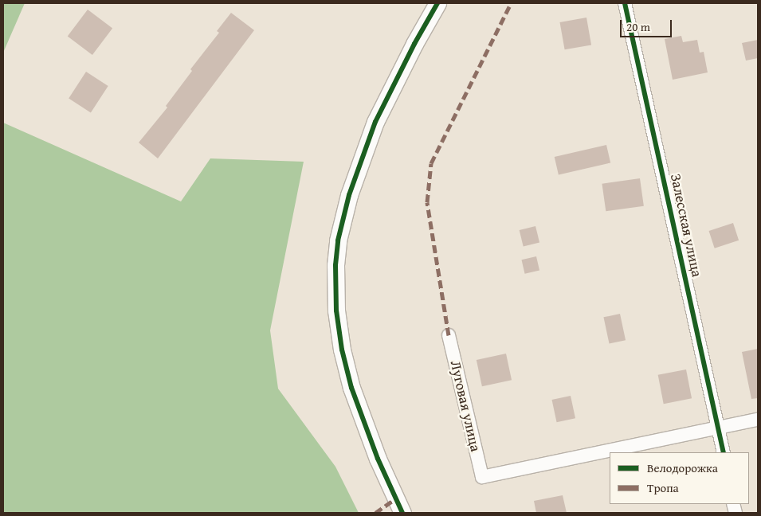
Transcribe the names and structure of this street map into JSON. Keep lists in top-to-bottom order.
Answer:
{
  "streets": {
    "street": ["Залесская улица", "Луговая улица"]
  },
  "crossings": [
    ["Залесская улица", "Луговая улица"]
  ],
  "legend": ["Велодорожка", "Тропа"],
  "scale_bar": "20 m"
}
